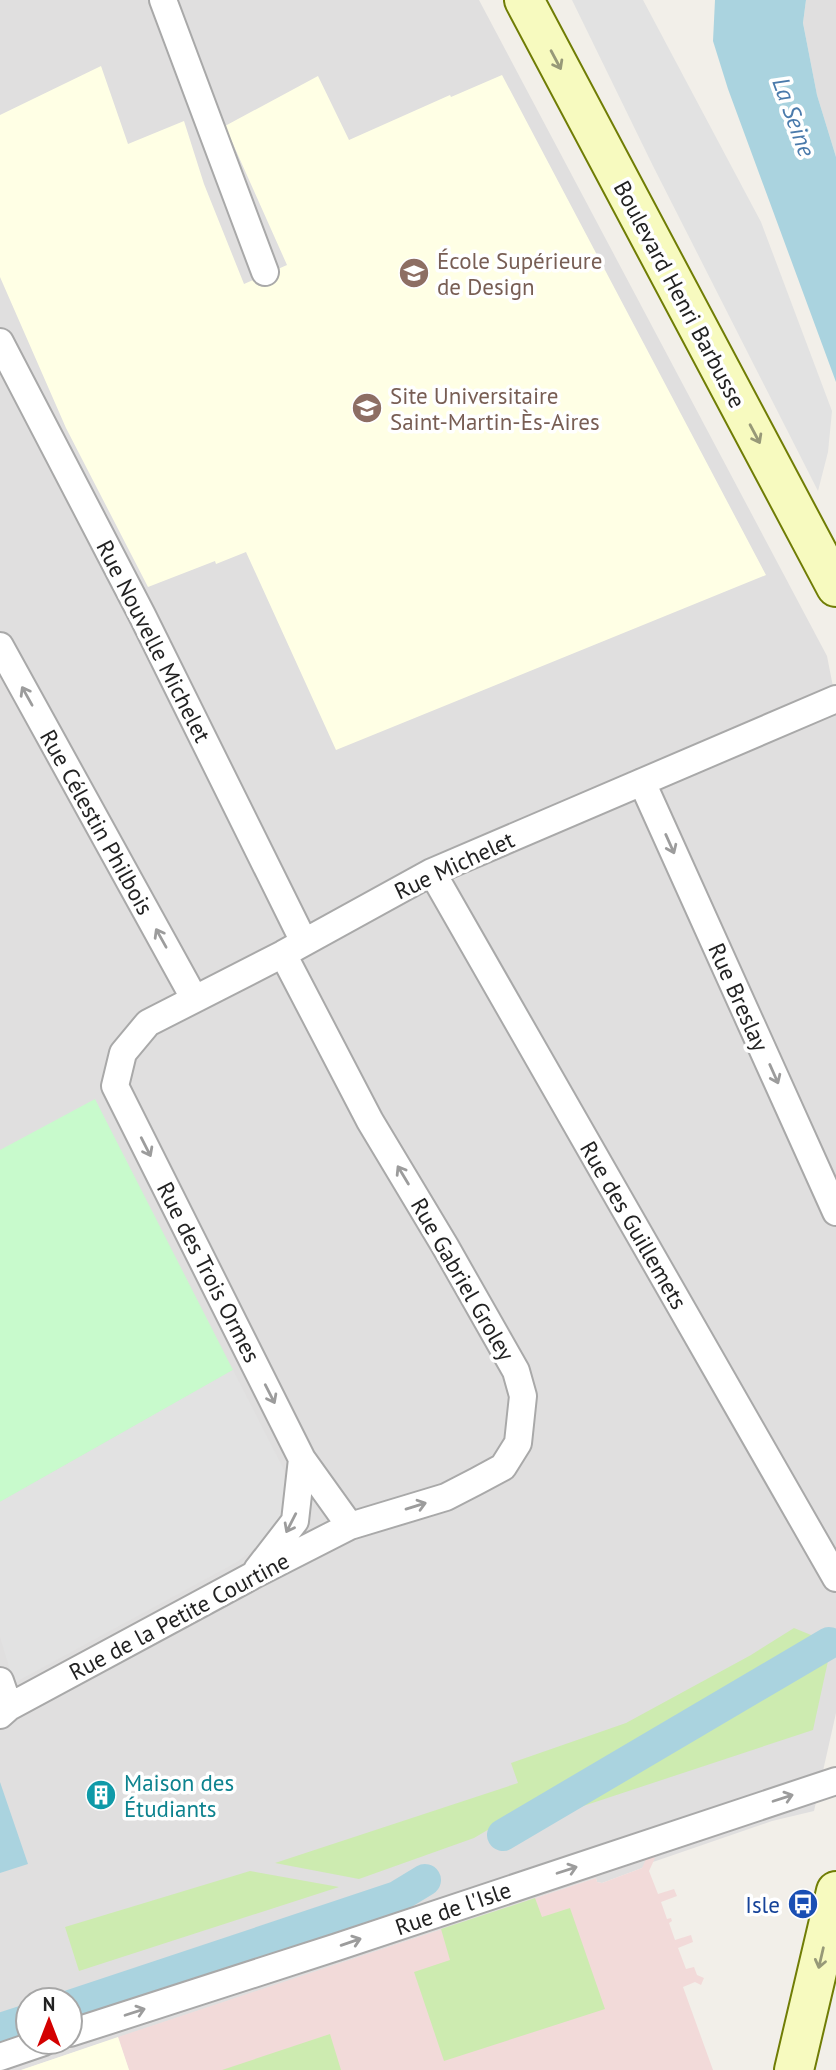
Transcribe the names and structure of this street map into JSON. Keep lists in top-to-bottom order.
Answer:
{
  "streets": {
    "main road": ["Boulevard Henri Barbusse"],
    "street": [
      "Rue Nouvelle Michelet",
      "Rue Célestin Philbois",
      "Rue Michelet",
      "Rue Breslay",
      "Rue des Guillemets",
      "Rue des Trois Ormes",
      "Rue Gabriel Groley",
      "Rue de la Petite Courtine",
      "Rue de l'Isle"
    ]
  },
  "crossings": [
    ["Rue Nouvelle Michelet", "Rue Michelet"],
    ["Rue Nouvelle Michelet", "Rue Gabriel Groley"],
    ["Rue Célestin Philbois", "Rue Michelet"],
    ["Rue Michelet", "Rue Breslay"],
    ["Rue Michelet", "Rue des Guillemets"],
    ["Rue Michelet", "Rue des Trois Ormes"],
    ["Rue Michelet", "Rue Gabriel Groley"],
    ["Rue des Trois Ormes", "Rue Gabriel Groley"],
    ["Rue des Trois Ormes", "Rue de la Petite Courtine"],
    ["Rue Gabriel Groley", "Rue de la Petite Courtine"]
  ],
  "one_way": [
    "Boulevard Henri Barbusse",
    "Rue Célestin Philbois",
    "Rue Breslay",
    "Rue des Trois Ormes",
    "Rue de l'Isle"
  ],
  "water": ["La Seine"],
  "places": {
    "school or university": ["École Supérieure de Design", "Site Universitaire Saint-Martin-Ès-Aires"],
    "building": ["Maison des Étudiants"],
    "bus stop": ["Isle"]
  },
  "north": "top"
}
